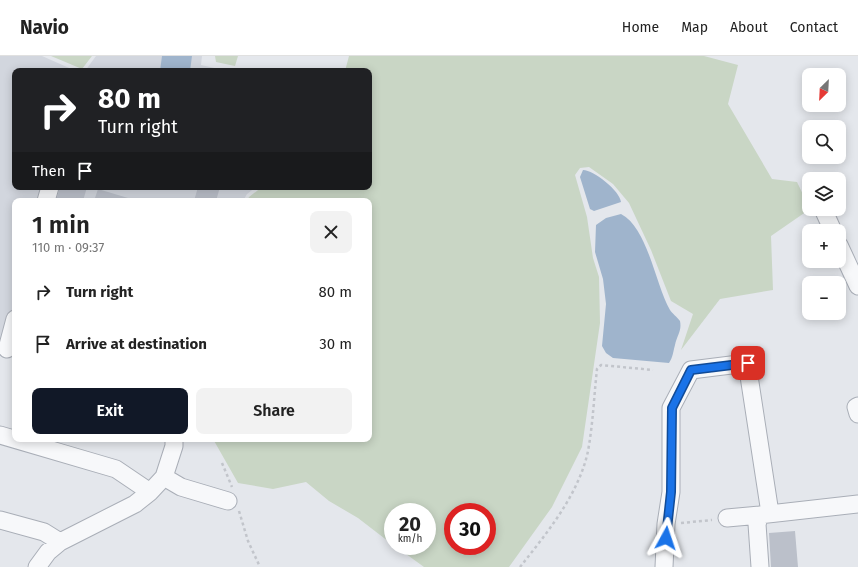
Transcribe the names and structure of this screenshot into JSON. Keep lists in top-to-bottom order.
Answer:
{
  "north": "bottom left",
  "page": {
    "header": "Navio",
    "nav": [
      "Home",
      "Map",
      "About",
      "Contact"
    ],
    "map_buttons": ["+", "−"],
    "turn": ["80 m", "Turn right"],
    "then": "Then",
    "heading": ["1 min", "110 m · 09:37"],
    "list": [
      {
        "name": "Turn right",
        "value": "80 m"
      },
      {
        "name": "Arrive at destination",
        "value": "30 m"
      }
    ],
    "buttons": ["Exit", "Share"],
    "speed": "20 km/h",
    "limit": "30"
  }
}
